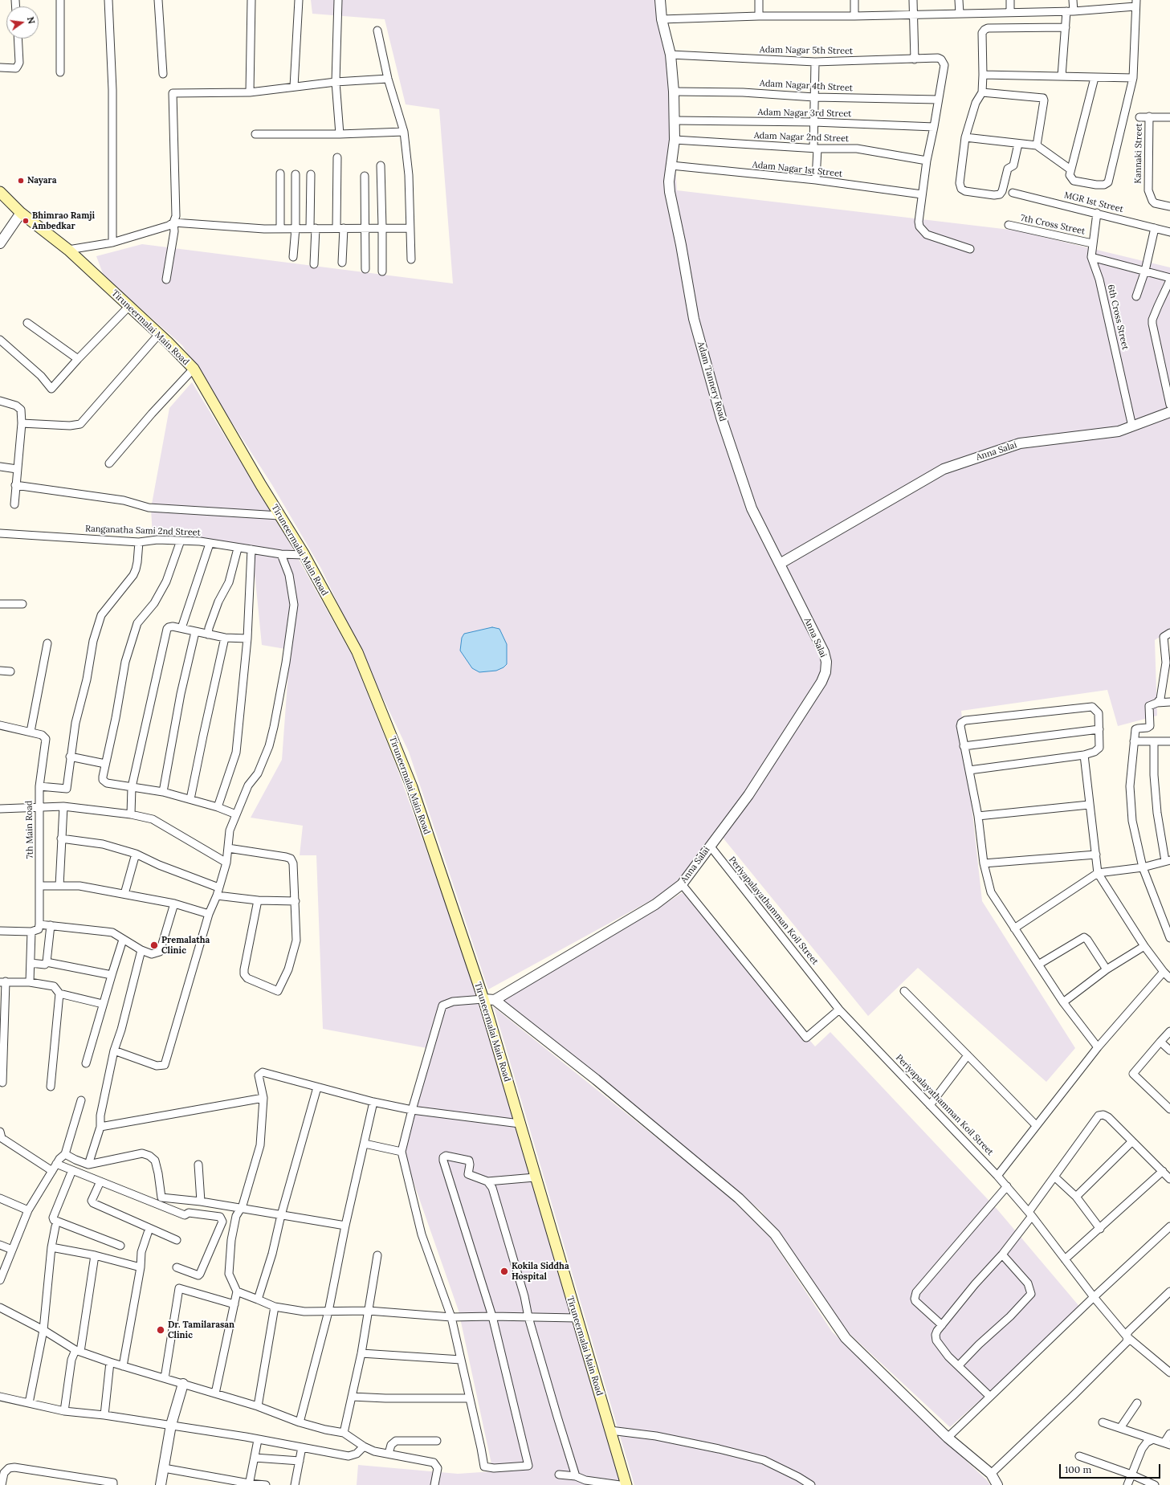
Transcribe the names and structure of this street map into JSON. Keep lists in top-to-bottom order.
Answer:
{
  "streets": {
    "main road": ["Tiruneermalai Main Road"],
    "street": [
      "Adam Nagar 5th Street",
      "Adam Nagar 4th Street",
      "Adam Nagar 3rd Street",
      "Adam Nagar 2nd Street",
      "Kannaki Street",
      "Adam Nagar 1st Street",
      "MGR 1st Street",
      "7th Cross Street",
      "6th Cross Street",
      "Adam Tannery Road",
      "Anna Salai",
      "Ranganatha Sami 2nd Street",
      "7th Main Road",
      "Periyapalayathamman Koil Street"
    ]
  },
  "crossings": [
    ["Adam Nagar 5th Street", "Adam Nagar 4th Street"],
    ["Adam Nagar 5th Street", "Adam Tannery Road"],
    ["Adam Nagar 4th Street", "Adam Tannery Road"],
    ["Adam Nagar 3rd Street", "Adam Tannery Road"],
    ["Adam Nagar 2nd Street", "Adam Tannery Road"],
    ["Adam Nagar 1st Street", "Adam Tannery Road"],
    ["MGR 1st Street", "6th Cross Street"],
    ["7th Cross Street", "6th Cross Street"],
    ["6th Cross Street", "Anna Salai"],
    ["Tiruneermalai Main Road", "Ranganatha Sami 2nd Street"],
    ["Adam Tannery Road", "Anna Salai"],
    ["Anna Salai", "Periyapalayathamman Koil Street"]
  ],
  "places": [
    "Nayara",
    "Bhimrao Ramji Ambedkar",
    "Premalatha Clinic",
    "Kokila Siddha Hospital",
    "Dr. Tamilarasan Clinic"
  ],
  "scale_bar": "100 m",
  "north": "right"
}
